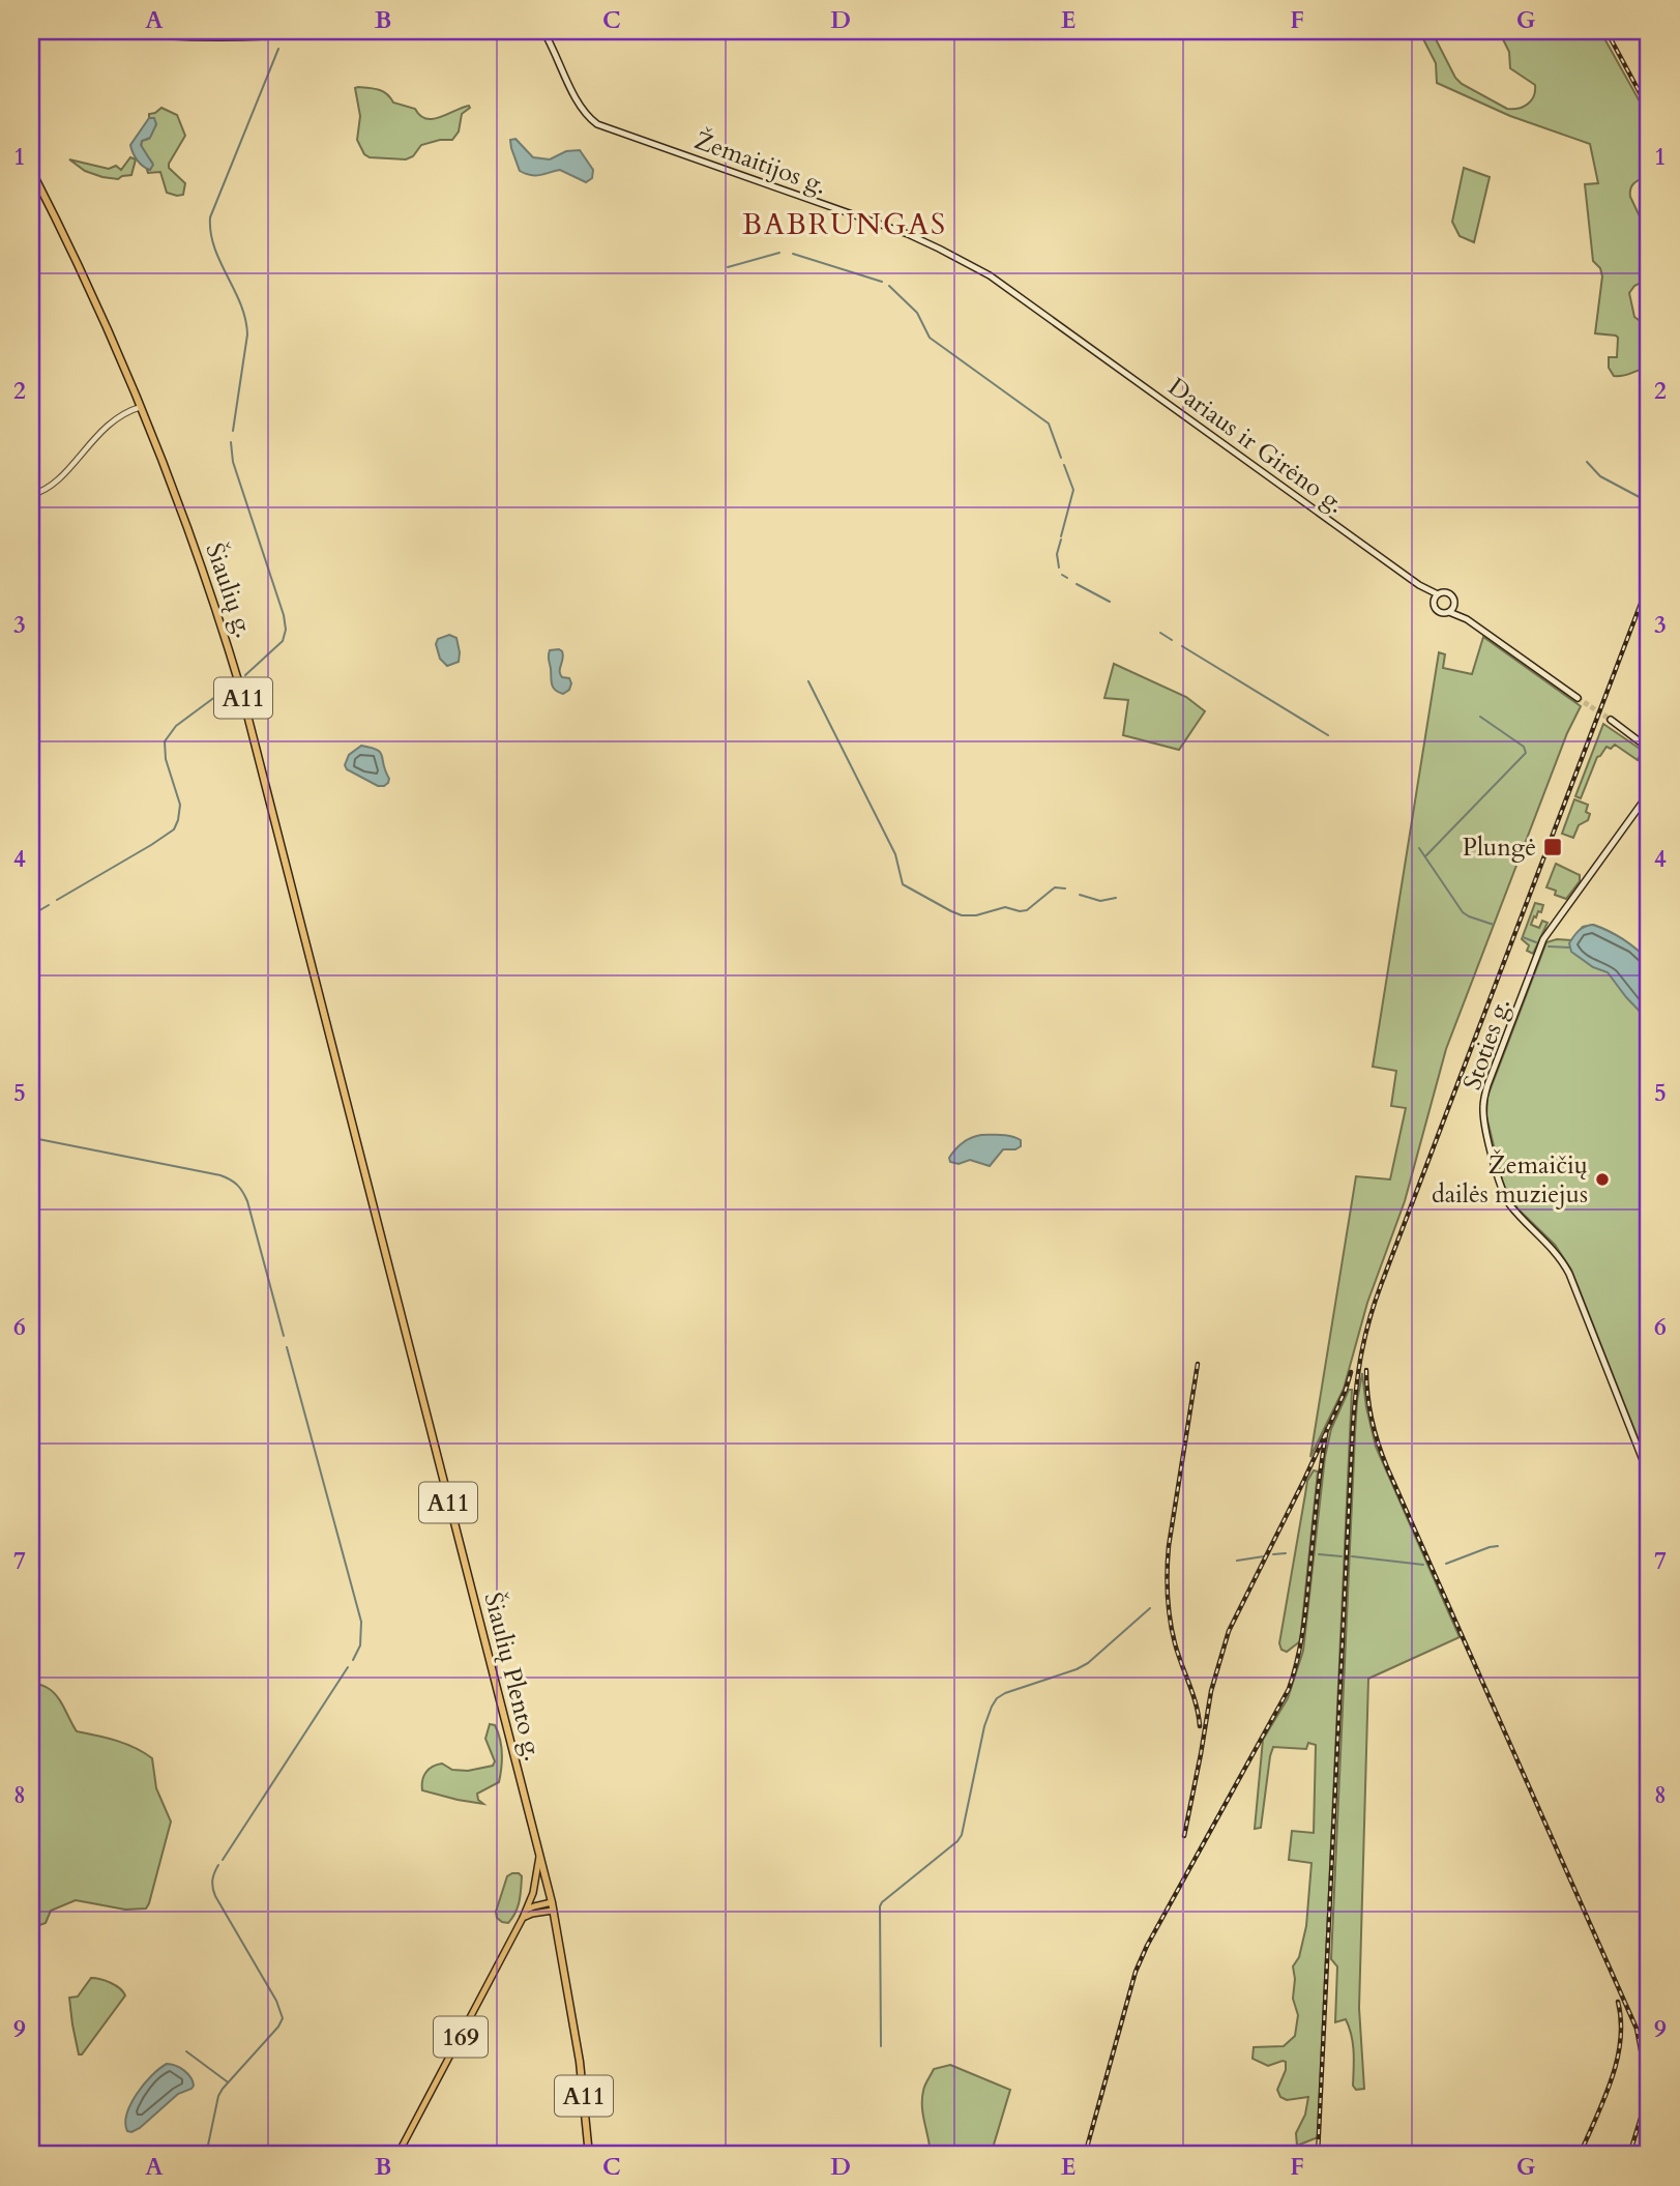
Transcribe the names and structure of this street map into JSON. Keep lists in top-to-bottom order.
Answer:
{
  "streets": {
    "highway": ["Šiaulių g.", "A11", "Šiaulių Plento g."],
    "main road": [
      "Žemaitijos g.",
      "Dariaus ir Girėno g.",
      "Stoties g.",
      "169"
    ]
  },
  "crossings": [
    ["Žemaitijos g.", "Dariaus ir Girėno g."],
    ["Šiaulių g.", "Šiaulių Plento g."]
  ],
  "districts": ["BABRUNGAS"],
  "places": {
    "transit": ["Plungė"],
    "other": ["Žemaičių dailės muziejus"]
  },
  "grid": {
    "columns": [
      "A",
      "B",
      "C",
      "D",
      "E",
      "F",
      "G"
    ],
    "rows": [
      "1",
      "2",
      "3",
      "4",
      "5",
      "6",
      "7",
      "8",
      "9"
    ]
  }
}
